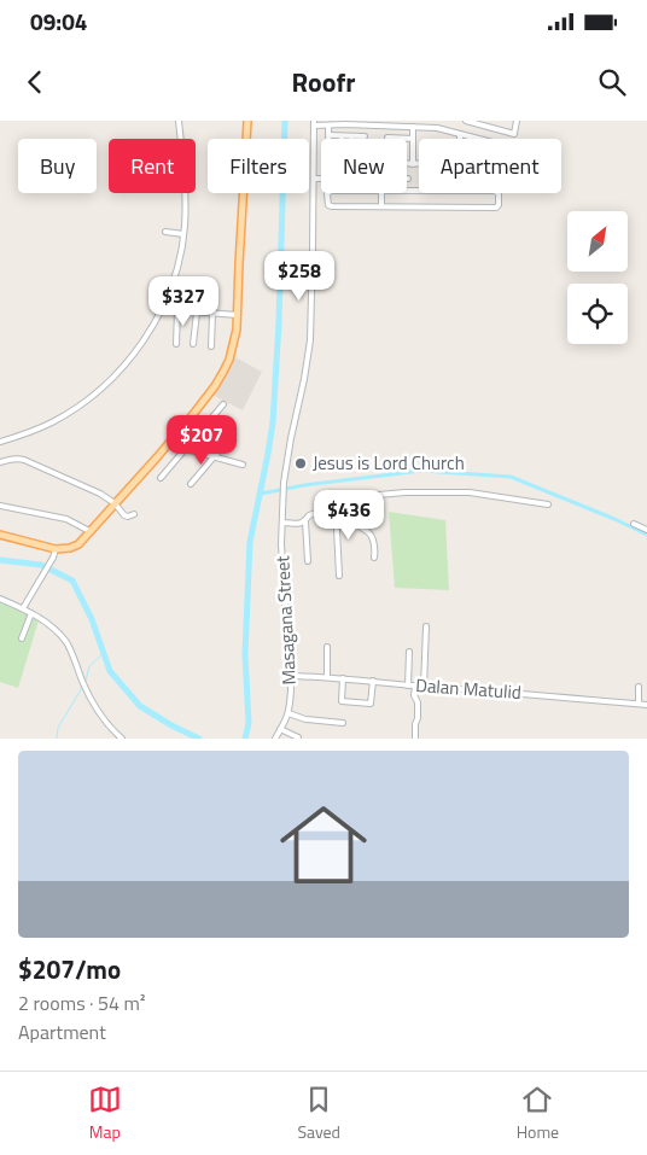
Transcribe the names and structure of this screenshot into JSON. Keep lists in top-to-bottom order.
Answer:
{
  "streets": {
    "street": ["Masagana Street", "Dalan Matulid"]
  },
  "crossings": [
    ["Masagana Street", "Dalan Matulid"]
  ],
  "places": ["Jesus is Lord Church"],
  "north": "top right",
  "page": {
    "status": "09:04",
    "header": "Roofr",
    "chip": [
      "Buy",
      "Rent",
      "Filters",
      "New",
      "Apartment"
    ],
    "price": [
      "$258",
      "$327",
      "$207",
      "$436"
    ],
    "list": [
      {
        "name": "$207/mo",
        "note": "2 rooms · 54 m² · Apartment"
      }
    ],
    "tabs": ["Map", "Saved", "Home"]
  }
}
